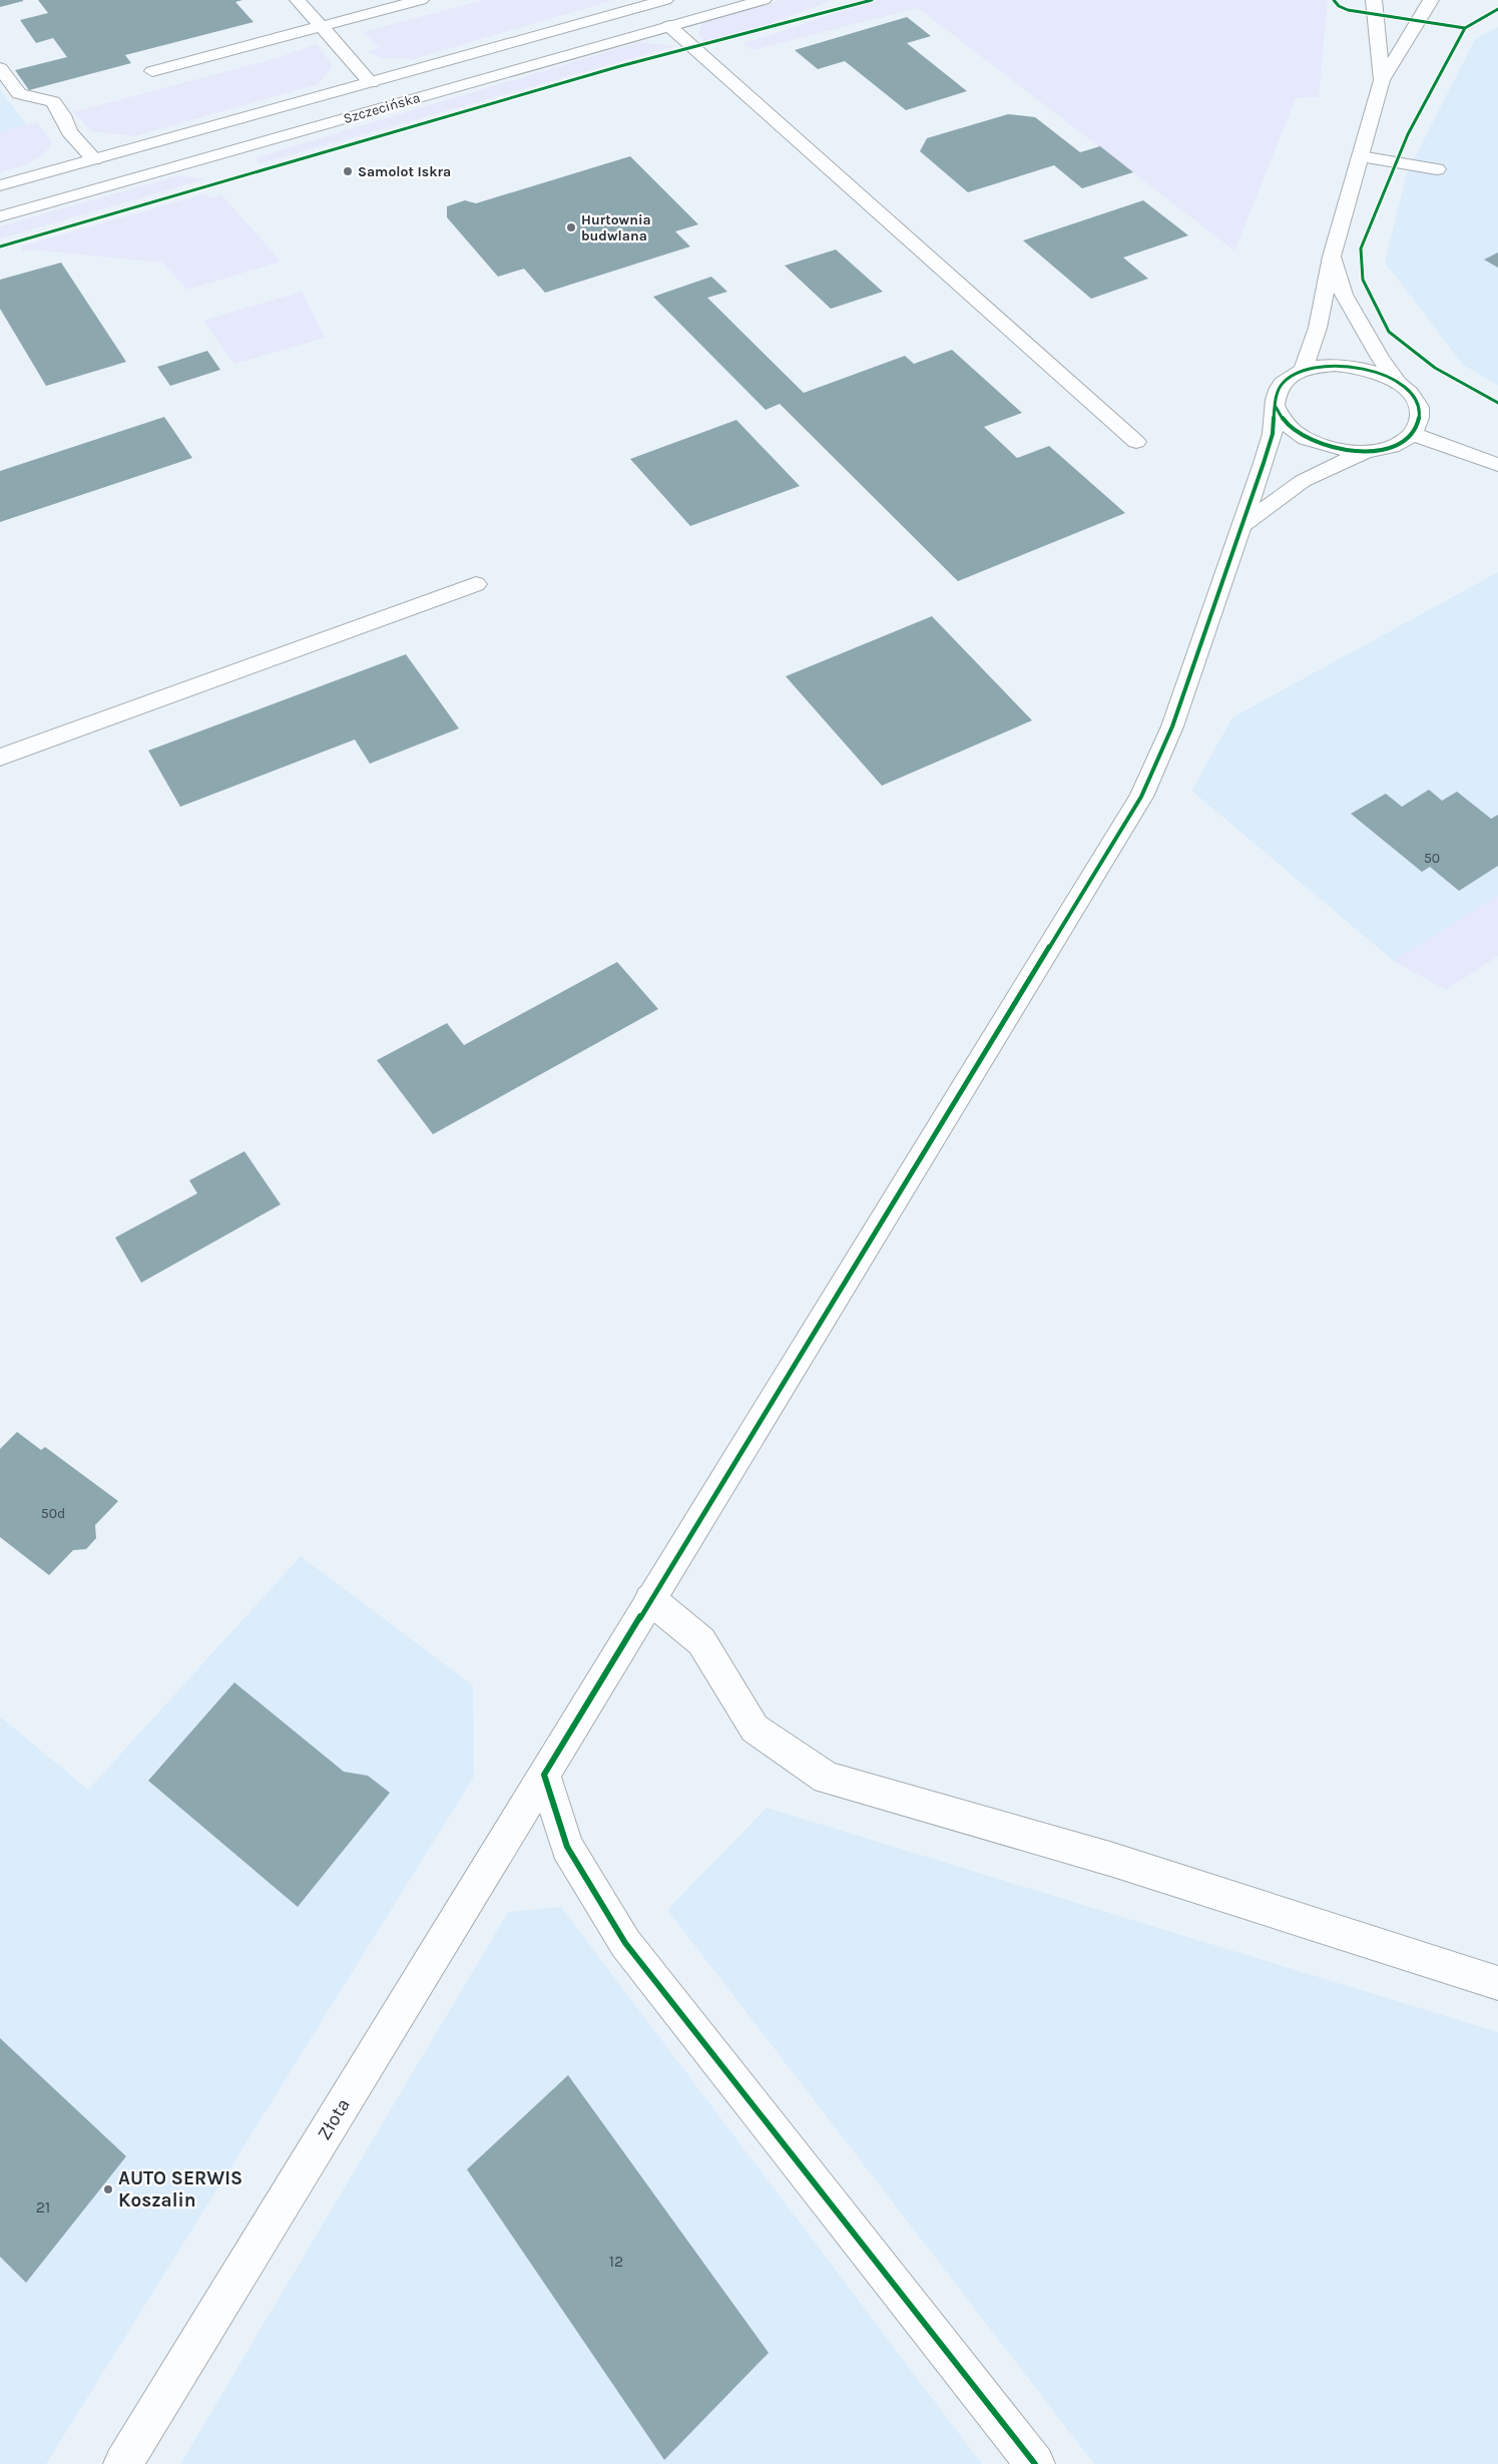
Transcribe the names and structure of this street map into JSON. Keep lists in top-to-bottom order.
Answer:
{
  "streets": {
    "street": ["Szczecińska", "Złota"]
  },
  "places": ["Samolot Iskra", "Hurtownia budwlana", "AUTO SERWIS Koszalin"],
  "house_numbers": [
    "50",
    "50d",
    "21",
    "12"
  ]
}
